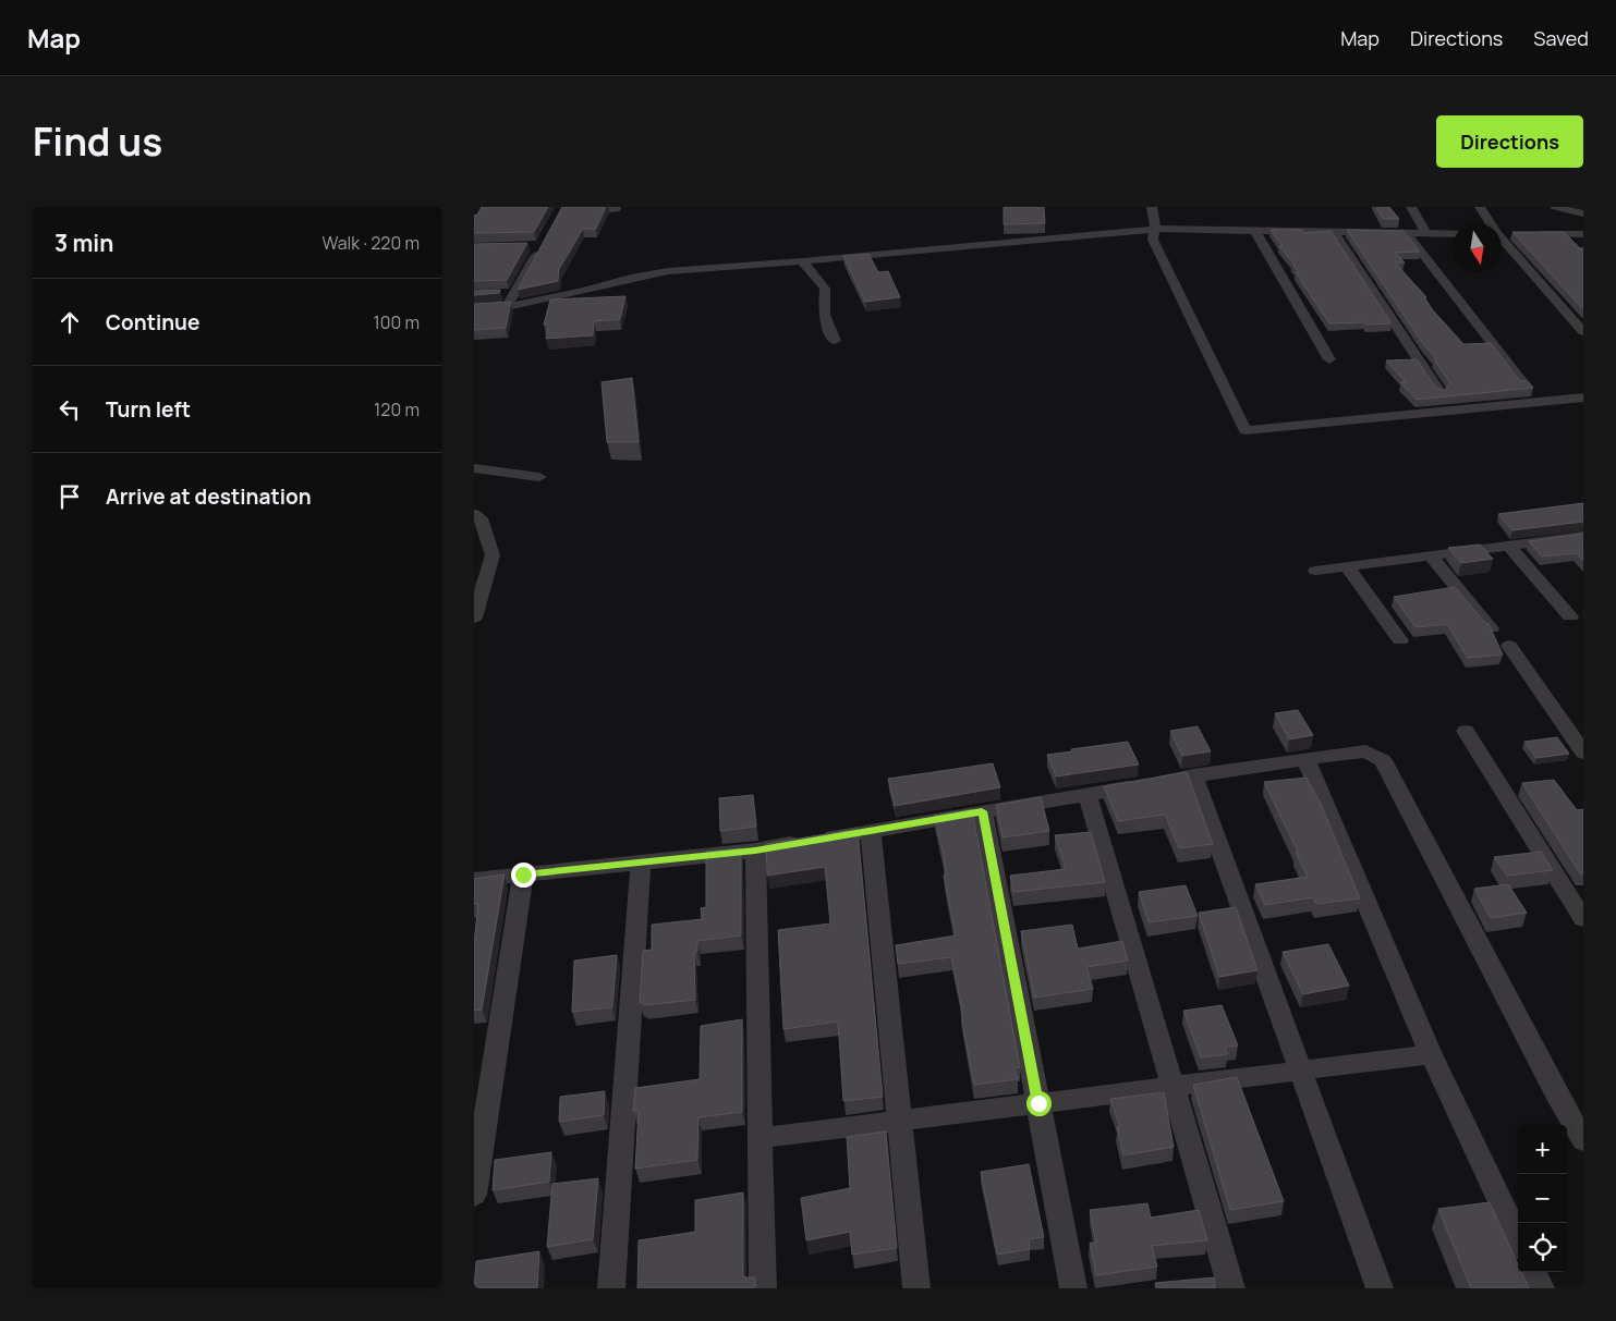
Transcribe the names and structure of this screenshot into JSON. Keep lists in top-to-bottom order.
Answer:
{
  "north": "bottom",
  "page": {
    "header": "Map",
    "nav": ["Map", "Directions", "Saved"],
    "title": "Find us",
    "buttons": "Directions",
    "heading": ["3 min", "Walk · 220 m"],
    "list": [
      ["Continue", "100 m"],
      ["Turn left", "120 m"],
      "Arrive at destination"
    ],
    "map_buttons": ["+", "−"]
  }
}
